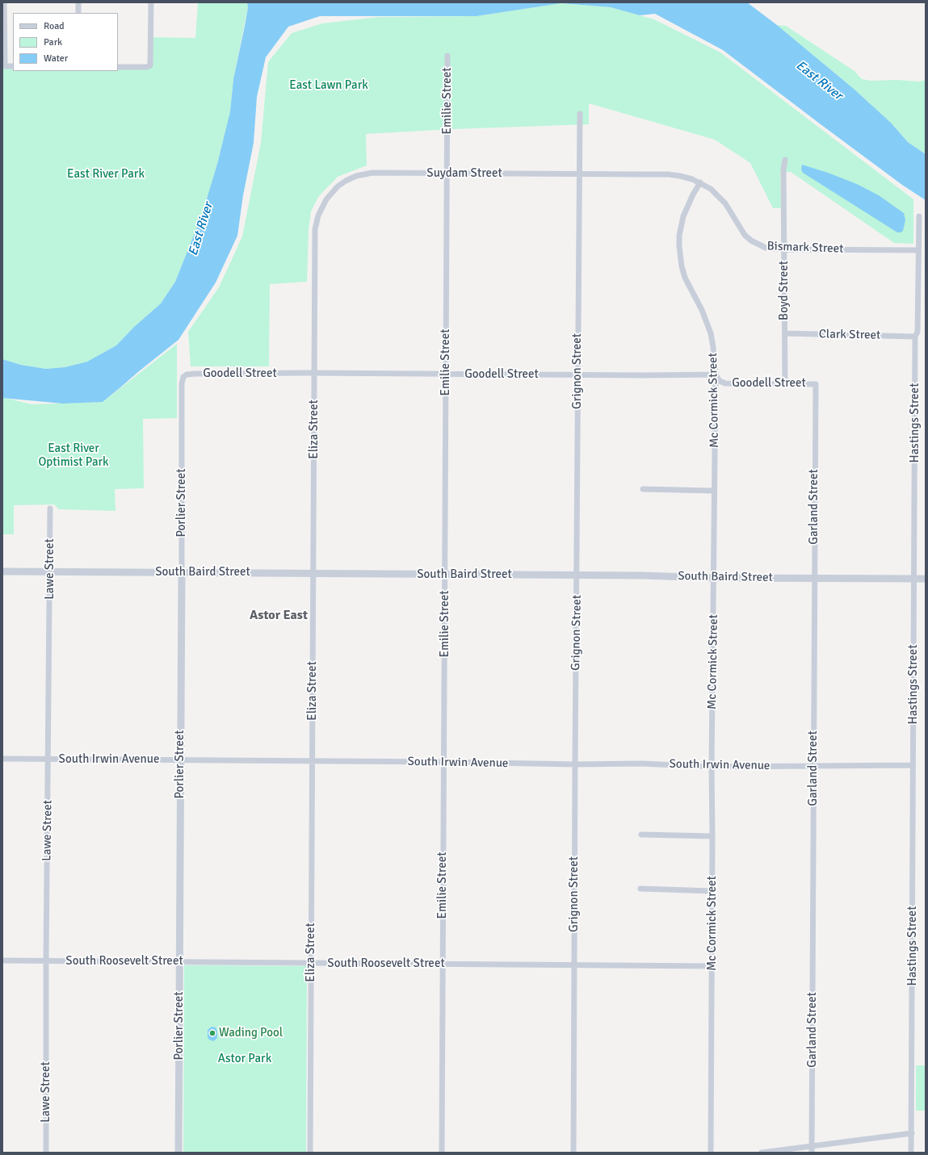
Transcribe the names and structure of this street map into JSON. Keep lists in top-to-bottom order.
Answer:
{
  "streets": {
    "street": [
      "Emilie Street",
      "Suydam Street",
      "Bismark Street",
      "Boyd Street",
      "Clark Street",
      "Grignon Street",
      "Goodell Street",
      "Mc Cormick Street",
      "Hastings Street",
      "Eliza Street",
      "Porlier Street",
      "Garland Street",
      "Lawe Street",
      "South Baird Street",
      "South Irwin Avenue",
      "South Roosevelt Street"
    ]
  },
  "crossings": [
    ["Emilie Street", "Suydam Street"],
    ["Emilie Street", "Goodell Street"],
    ["Emilie Street", "South Baird Street"],
    ["Emilie Street", "South Irwin Avenue"],
    ["Emilie Street", "South Roosevelt Street"],
    ["Suydam Street", "Bismark Street"],
    ["Suydam Street", "Grignon Street"],
    ["Suydam Street", "Eliza Street"],
    ["Bismark Street", "Boyd Street"],
    ["Bismark Street", "Mc Cormick Street"],
    ["Bismark Street", "Hastings Street"],
    ["Boyd Street", "Clark Street"],
    ["Boyd Street", "Goodell Street"],
    ["Clark Street", "Hastings Street"],
    ["Grignon Street", "Goodell Street"],
    ["Grignon Street", "South Baird Street"],
    ["Grignon Street", "South Irwin Avenue"],
    ["Grignon Street", "South Roosevelt Street"],
    ["Goodell Street", "Mc Cormick Street"],
    ["Goodell Street", "Eliza Street"],
    ["Goodell Street", "Porlier Street"],
    ["Goodell Street", "Garland Street"],
    ["Mc Cormick Street", "South Baird Street"],
    ["Mc Cormick Street", "South Irwin Avenue"],
    ["Mc Cormick Street", "South Roosevelt Street"],
    ["Hastings Street", "South Baird Street"],
    ["Hastings Street", "South Irwin Avenue"],
    ["Eliza Street", "South Baird Street"],
    ["Eliza Street", "South Irwin Avenue"],
    ["Eliza Street", "South Roosevelt Street"],
    ["Porlier Street", "South Baird Street"],
    ["Porlier Street", "South Irwin Avenue"],
    ["Porlier Street", "South Roosevelt Street"],
    ["Garland Street", "South Baird Street"],
    ["Garland Street", "South Irwin Avenue"],
    ["Lawe Street", "South Baird Street"],
    ["Lawe Street", "South Irwin Avenue"],
    ["Lawe Street", "South Roosevelt Street"]
  ],
  "districts": ["Astor East"],
  "water": ["East River"],
  "parks": [
    "East Lawn Park",
    "East River Park",
    "East River Optimist Park",
    "Astor Park"
  ],
  "places": ["Wading Pool"],
  "legend": ["Road", "Park", "Water"]
}
